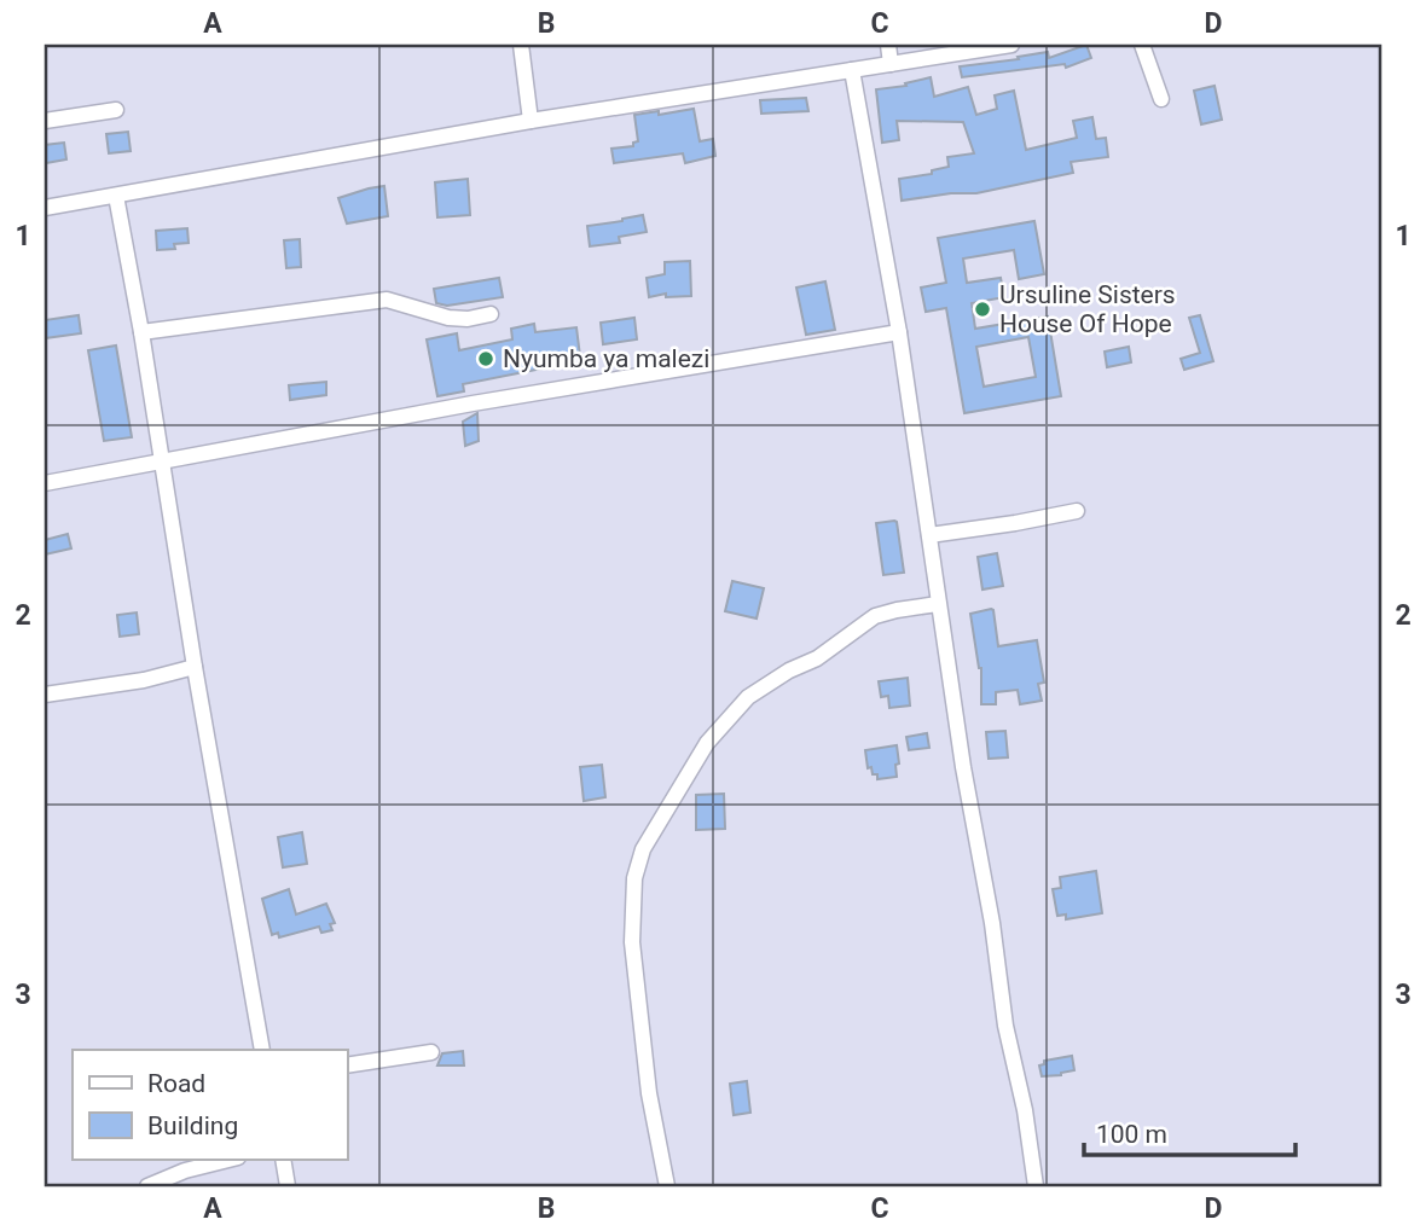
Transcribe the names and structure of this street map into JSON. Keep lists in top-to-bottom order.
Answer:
{
  "places": ["Ursuline Sisters House Of Hope", "Nyumba ya malezi"],
  "legend": ["Road", "Building"],
  "scale_bar": "100 m",
  "grid": {
    "columns": [
      "A",
      "B",
      "C",
      "D"
    ],
    "rows": ["1", "2", "3"]
  }
}
